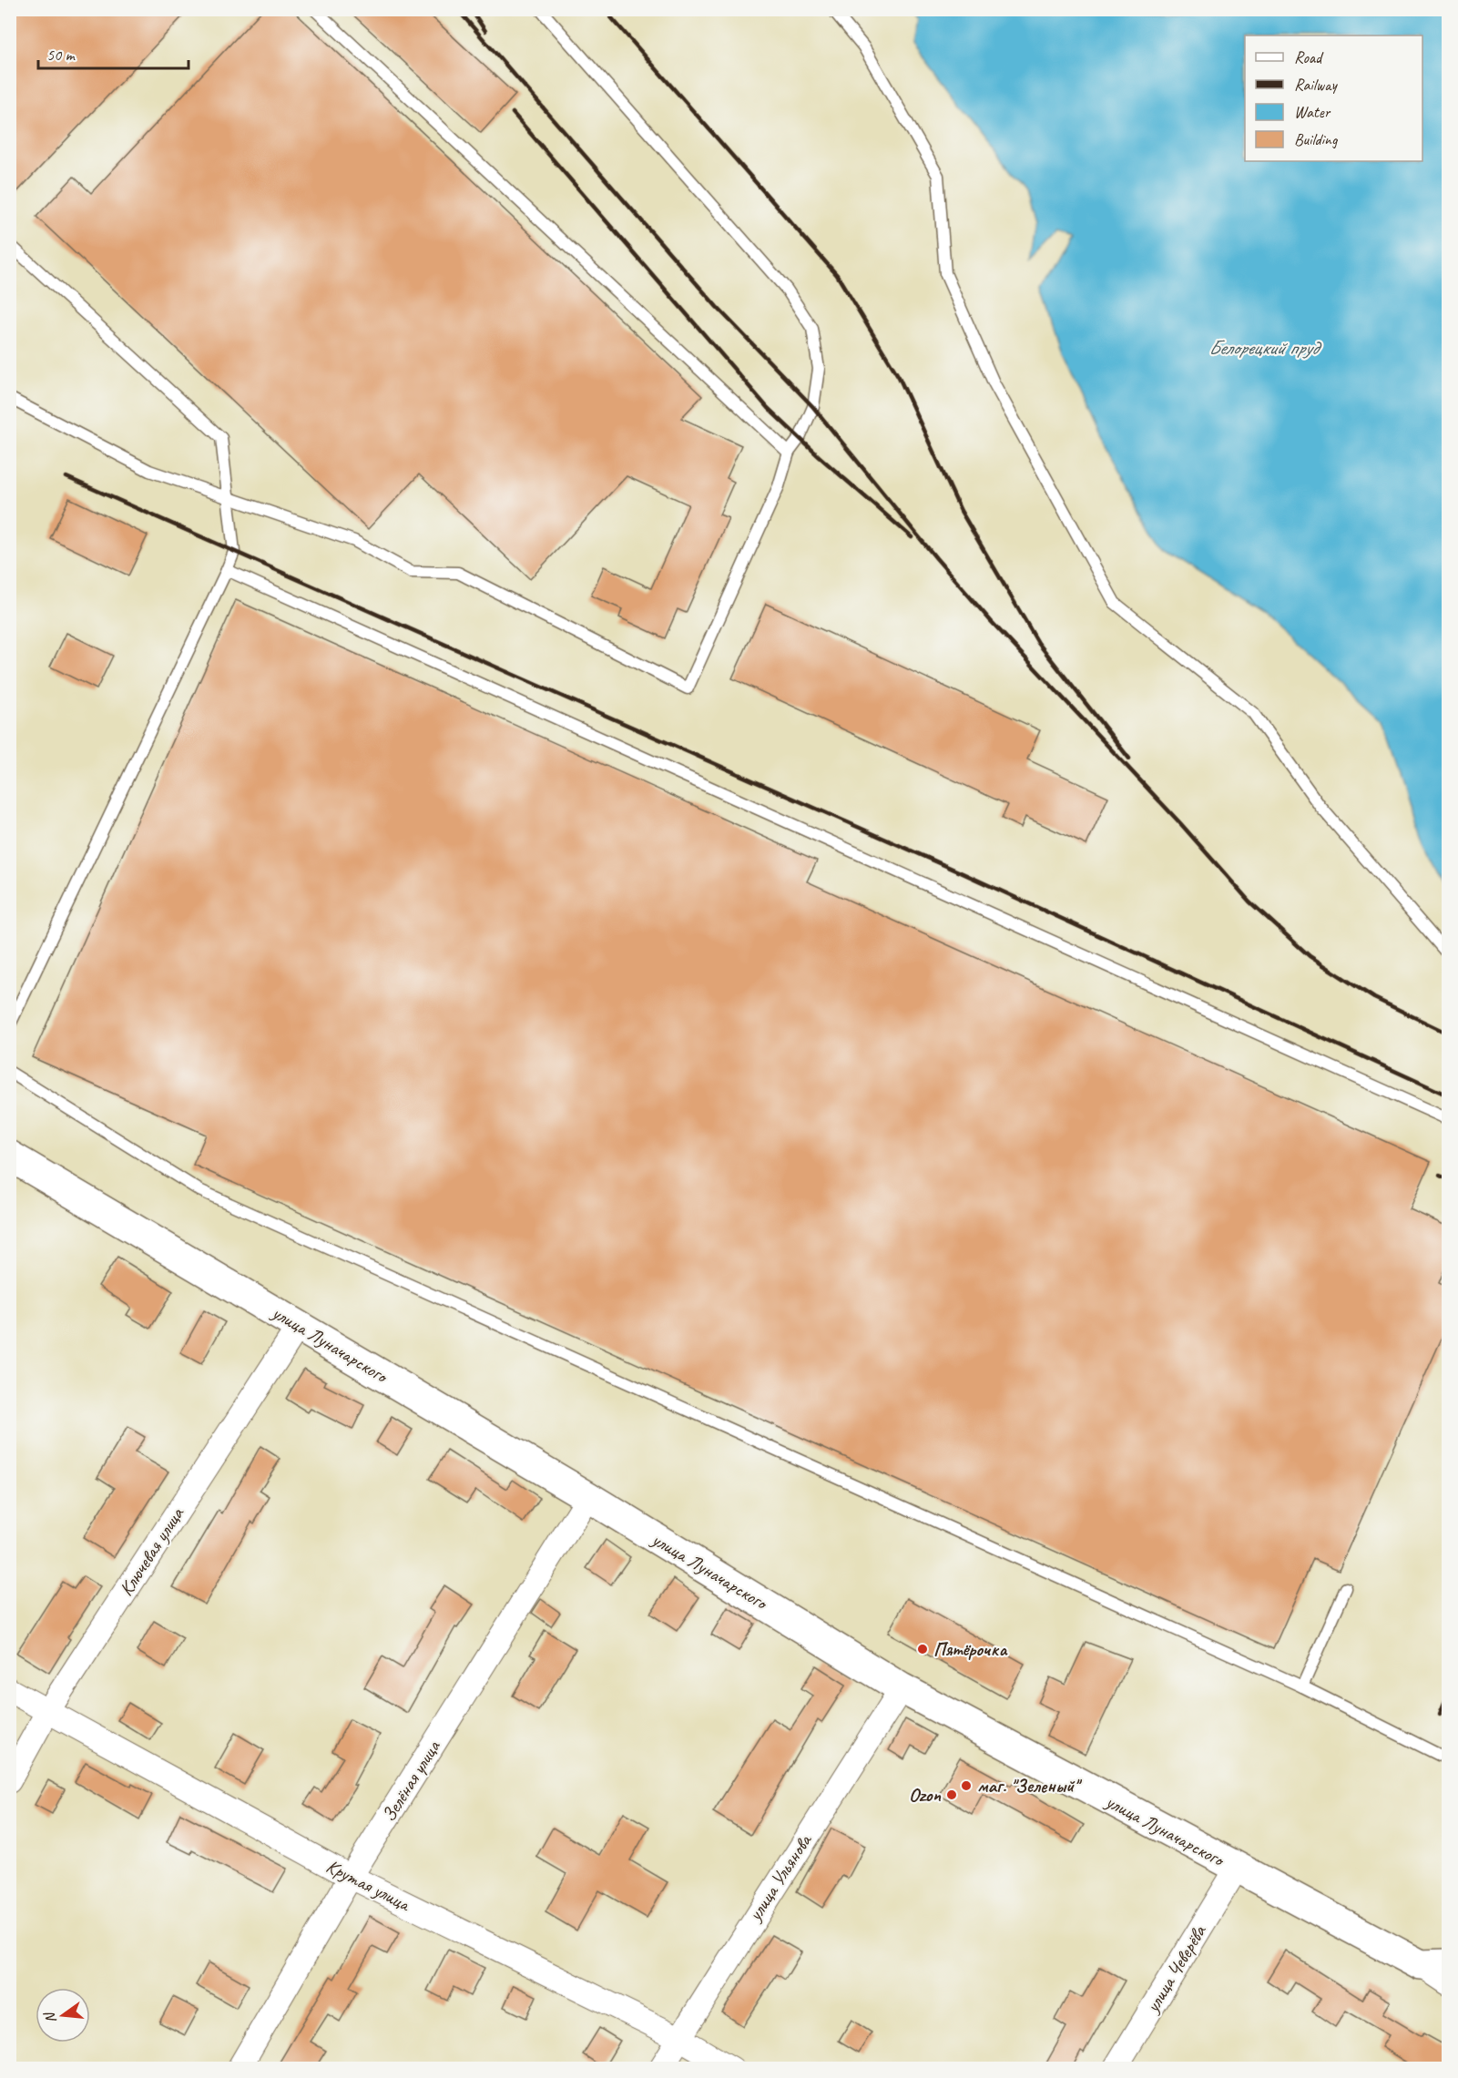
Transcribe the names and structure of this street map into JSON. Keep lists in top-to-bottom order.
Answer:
{
  "streets": {
    "street": [
      "улица Луначарского",
      "Ключевая улица",
      "Зелёная улица",
      "улица Ульянова",
      "Крутая улица",
      "улица Чеверёва"
    ]
  },
  "crossings": [
    ["улица Луначарского", "Ключевая улица"],
    ["улица Луначарского", "Зелёная улица"],
    ["улица Луначарского", "улица Ульянова"],
    ["улица Луначарского", "улица Чеверёва"],
    ["Ключевая улица", "Крутая улица"],
    ["Зелёная улица", "Крутая улица"],
    ["улица Ульянова", "Крутая улица"]
  ],
  "water": ["Белорецкий пруд"],
  "places": ["Пятёрочка", "маг. \"Зеленый\"", "Ozon"],
  "legend": [
    "Road",
    "Railway",
    "Water",
    "Building"
  ],
  "scale_bar": "50 m",
  "north": "left"
}
